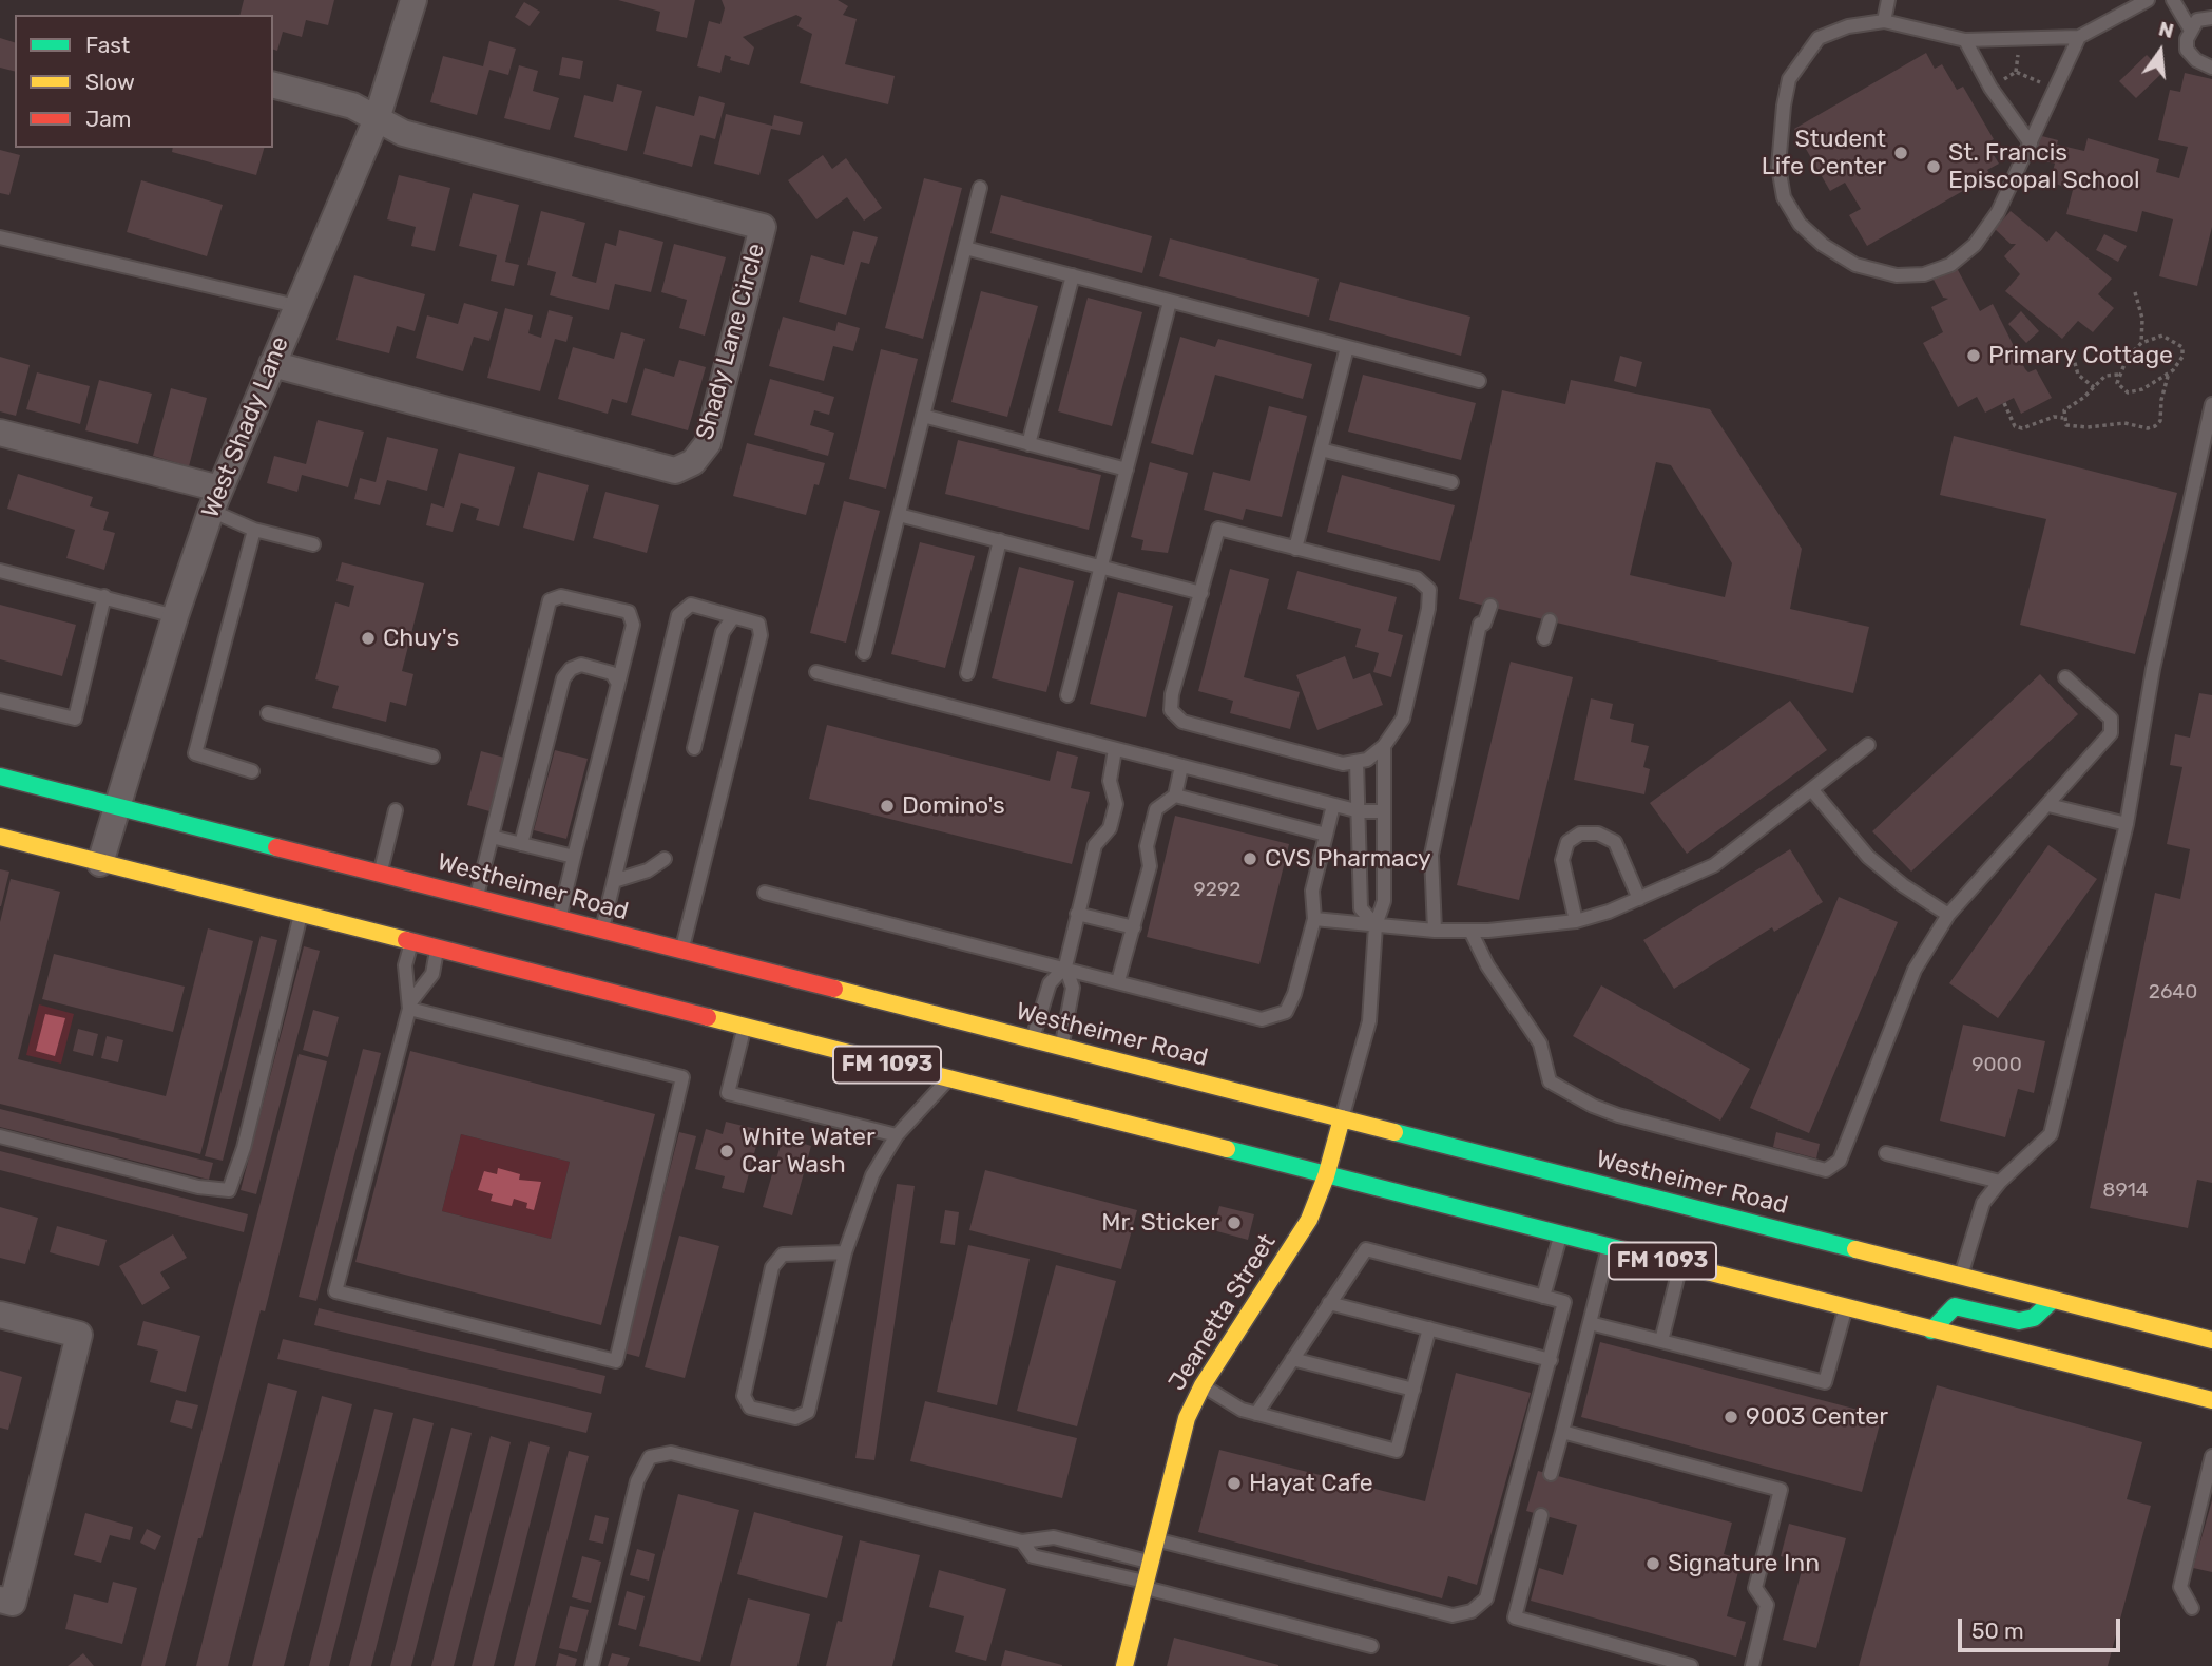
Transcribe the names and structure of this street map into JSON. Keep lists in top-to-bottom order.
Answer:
{
  "streets": {
    "main road": ["Westheimer Road", "FM 1093", "Jeanetta Street"],
    "street": ["Shady Lane Circle", "West Shady Lane"]
  },
  "crossings": [
    ["Shady Lane Circle", "West Shady Lane"],
    ["West Shady Lane", "Westheimer Road"],
    ["West Shady Lane", "FM 1093"],
    ["Westheimer Road", "Jeanetta Street"],
    ["FM 1093", "Jeanetta Street"]
  ],
  "places": [
    "Student Life Center",
    "St. Francis Episcopal School",
    "Primary Cottage",
    "Chuy's",
    "Domino's",
    "CVS Pharmacy",
    "White Water Car Wash",
    "Mr. Sticker",
    "9003 Center",
    "Hayat Cafe",
    "Signature Inn"
  ],
  "house_numbers": [
    "9292",
    "2640",
    "9000",
    "8914"
  ],
  "legend": ["Fast", "Slow", "Jam"],
  "scale_bar": "50 m",
  "north": "top"
}
